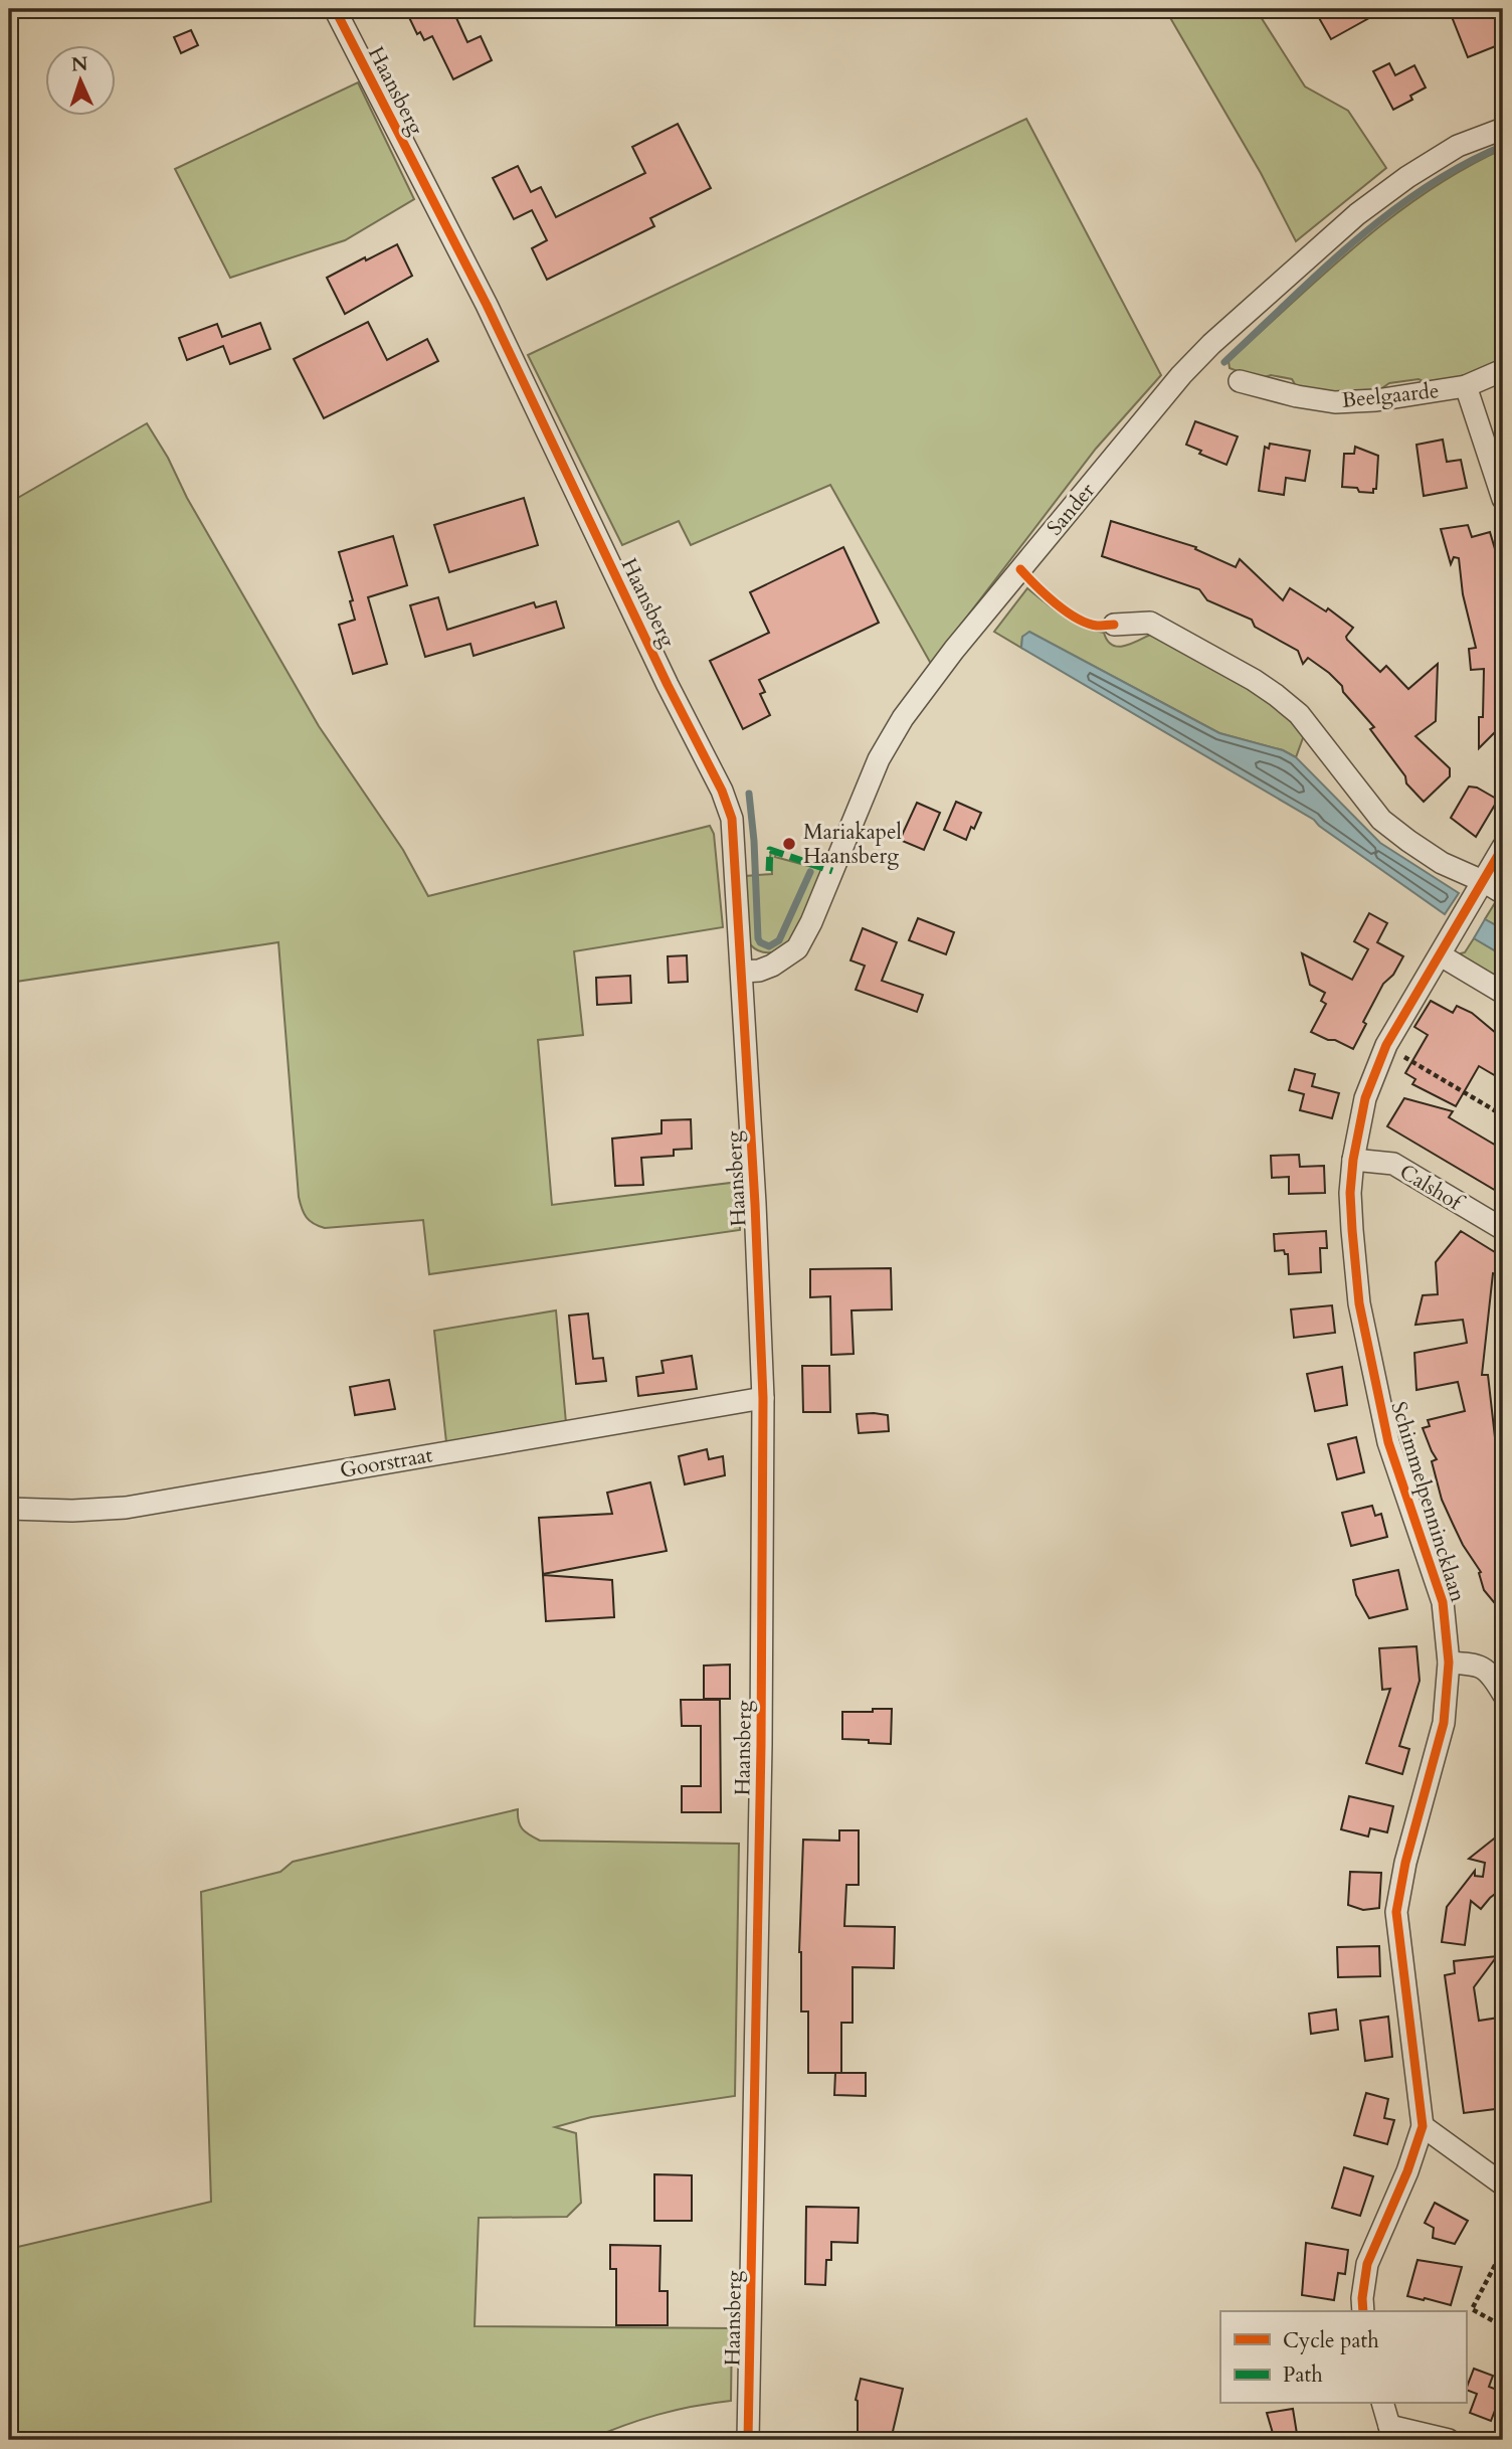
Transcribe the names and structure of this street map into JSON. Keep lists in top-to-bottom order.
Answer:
{
  "streets": {
    "street": [
      "Haansberg",
      "Beelgaarde",
      "Sander",
      "Calshof",
      "Goorstraat",
      "Schimmelpennincklaan"
    ]
  },
  "crossings": [
    ["Haansberg", "Sander"],
    ["Haansberg", "Goorstraat"],
    ["Calshof", "Schimmelpennincklaan"]
  ],
  "places": ["Mariakapel Haansberg"],
  "legend": ["Cycle path", "Path"],
  "north": "top"
}
